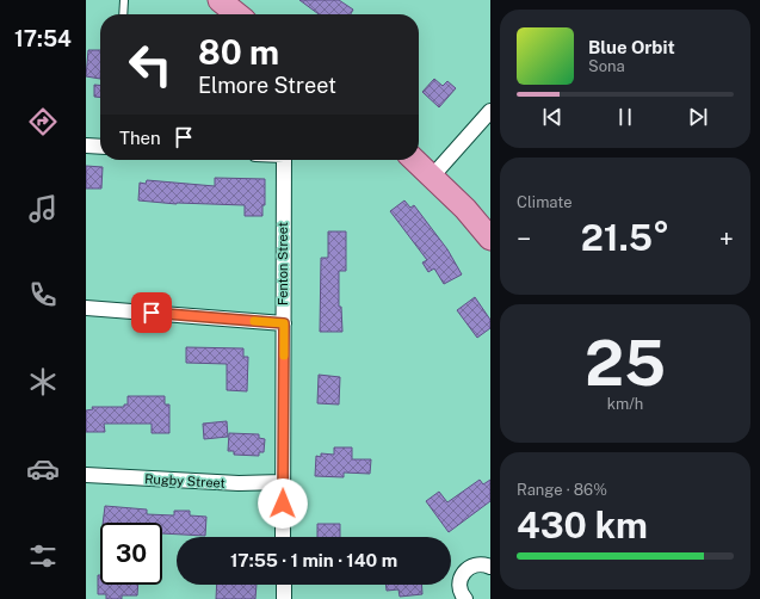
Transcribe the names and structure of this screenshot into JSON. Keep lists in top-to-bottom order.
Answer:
{
  "streets": {
    "street": ["Fenton Street", "Rugby Street"]
  },
  "crossings": [
    ["Fenton Street", "Rugby Street"]
  ],
  "page": {
    "tabs": "17:54",
    "turn": ["80 m", "Elmore Street"],
    "song": ["Blue Orbit", "Sona"],
    "then": "Then",
    "tile": [
      "Climate",
      ["25", "km/h"],
      ["Range · 86%", "430 km"]
    ],
    "heat": ["−", "21.5°", "+"],
    "limit": "30",
    "trip": "17:55 · 1 min · 140 m"
  }
}
